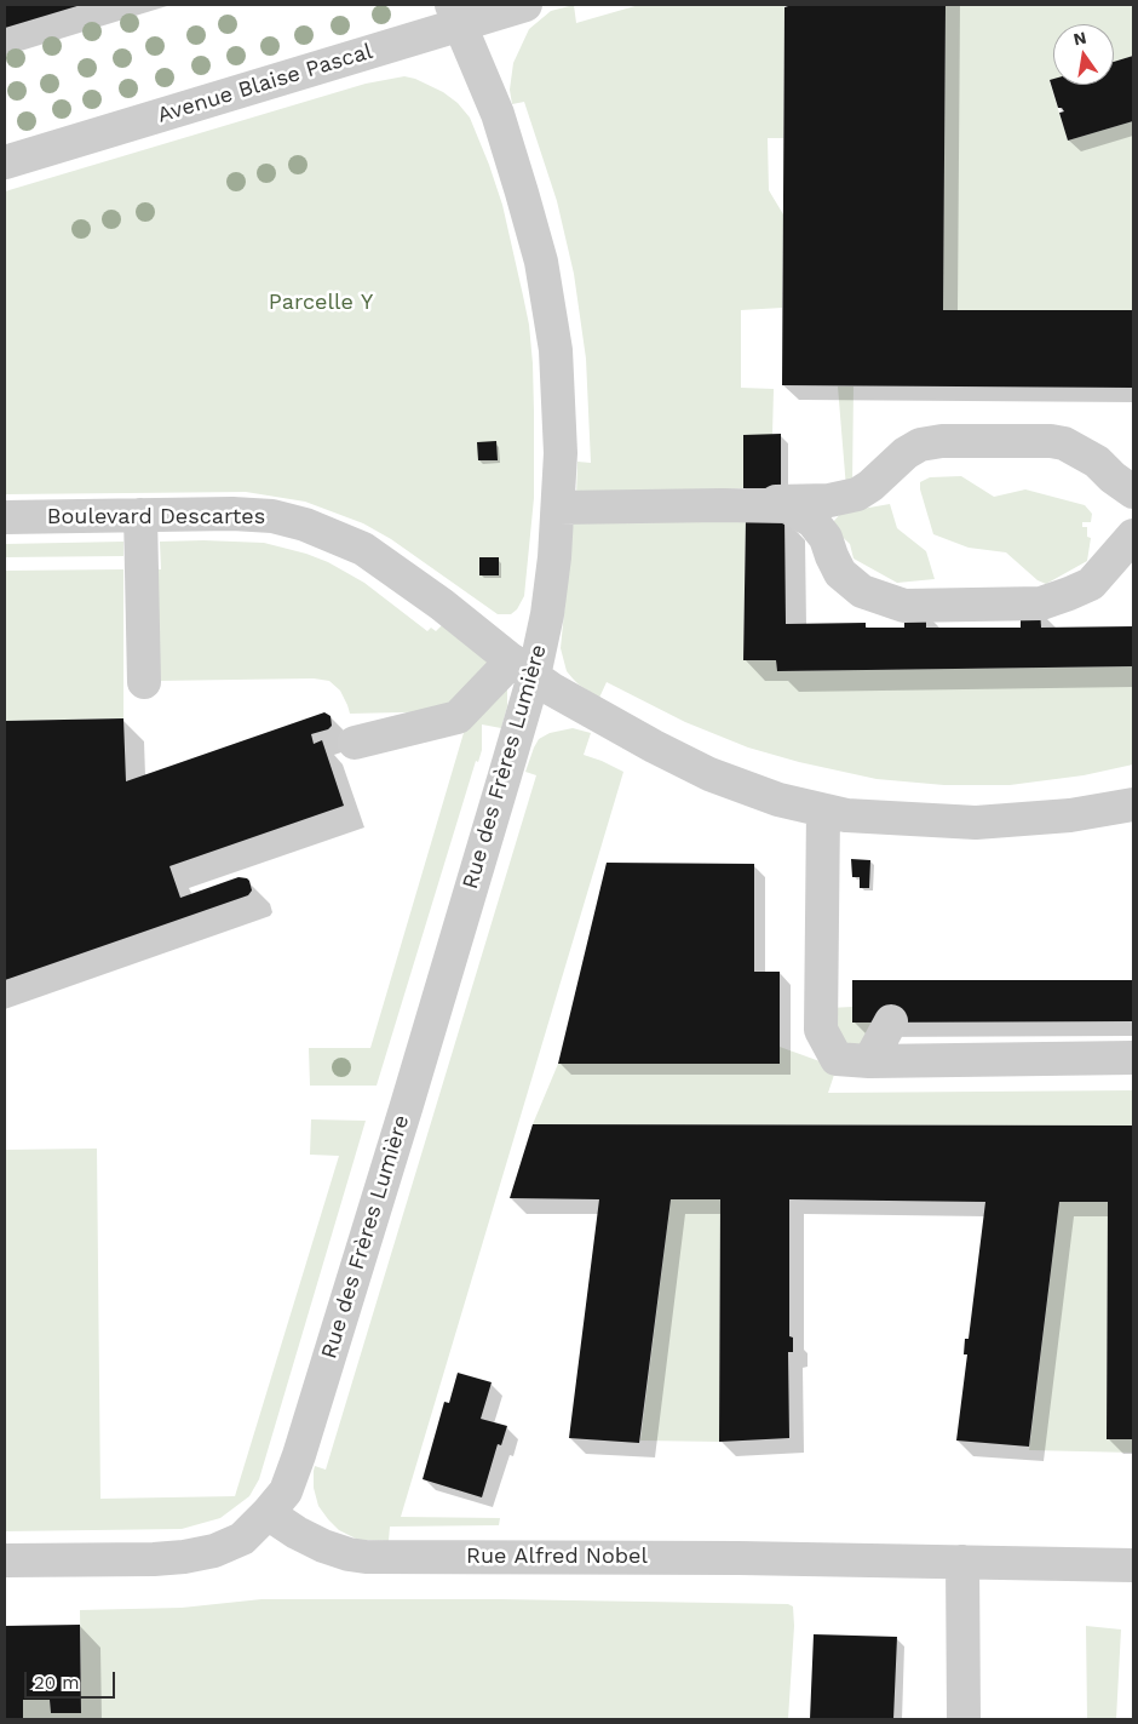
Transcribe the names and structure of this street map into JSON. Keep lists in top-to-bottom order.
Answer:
{
  "streets": {
    "street": [
      "Avenue Blaise Pascal",
      "Boulevard Descartes",
      "Rue des Frères Lumière",
      "Rue Alfred Nobel"
    ]
  },
  "crossings": [
    ["Avenue Blaise Pascal", "Rue des Frères Lumière"],
    ["Boulevard Descartes", "Rue des Frères Lumière"],
    ["Rue des Frères Lumière", "Rue Alfred Nobel"]
  ],
  "parks": ["Parcelle Y"],
  "scale_bar": "20 m",
  "north": "top"
}
